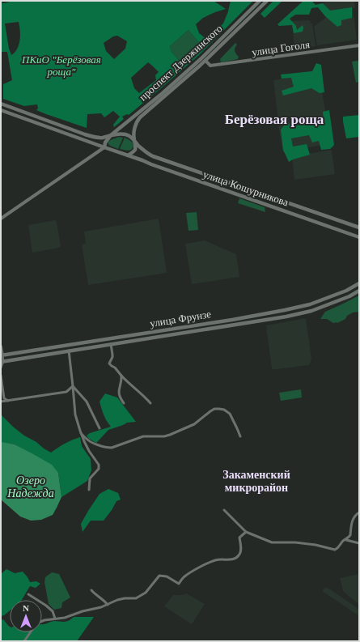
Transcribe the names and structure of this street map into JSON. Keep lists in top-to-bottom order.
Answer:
{
  "streets": {
    "main road": ["проспект Дзержинского", "улица Кошурникова", "улица Фрунзе"],
    "street": ["улица Гоголя"]
  },
  "crossings": [
    ["улица Гоголя", "проспект Дзержинского"],
    ["проспект Дзержинского", "улица Кошурникова"]
  ],
  "districts": ["Берёзовая роща", "Закаменский микрорайон"],
  "water": ["Озеро Надежда"],
  "parks": ["ПКиО \"Берёзовая роща\""],
  "north": "top"
}
